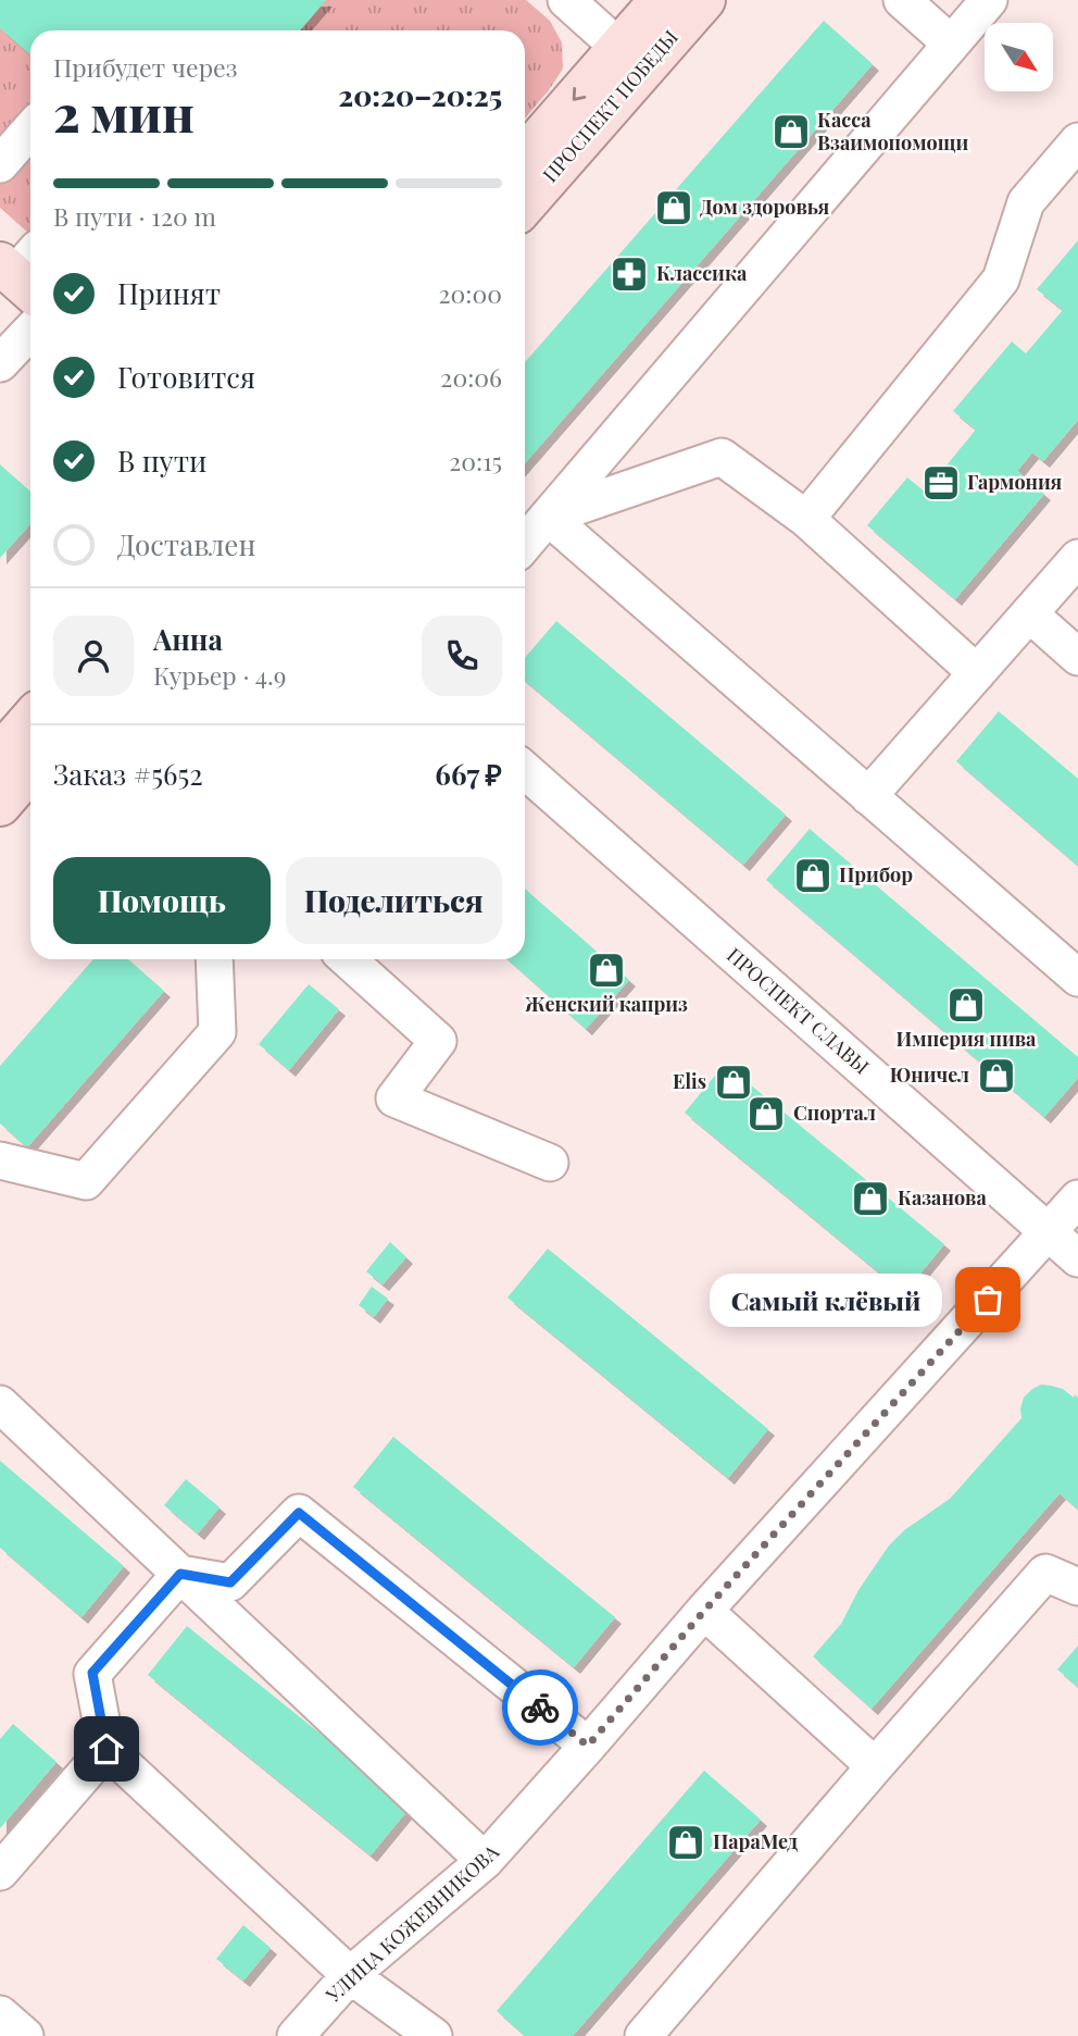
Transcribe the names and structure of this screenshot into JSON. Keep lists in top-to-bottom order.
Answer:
{
  "streets": {
    "main road": ["ПРОСПЕКТ ПОБЕДЫ"],
    "street": ["ПРОСПЕКТ СЛАВЫ", "УЛИЦА КОЖЕВНИКОВА"]
  },
  "crossings": [
    ["ПРОСПЕКТ СЛАВЫ", "УЛИЦА КОЖЕВНИКОВА"]
  ],
  "places": {
    "shop": [
      "Касса Взаимопомощи",
      "Дом здоровья",
      "Прибор",
      "Женский каприз",
      "Империя пива",
      "Юничел",
      "Elis",
      "Спортал",
      "Казанова",
      "ПараМед"
    ],
    "pharmacy": ["Классика"],
    "office": ["Гармония"],
    "other": ["Самый клёвый"]
  },
  "north": "bottom right",
  "page": {
    "heading": ["2 мин", "Прибудет через", "20:20–20:25"],
    "panel": [
      "Анна",
      "Курьер · 4.9",
      "Заказ #5652",
      "667 ₽"
    ],
    "bar": "В пути · 120 m",
    "list": [
      ["Принят", "20:00"],
      ["Готовится", "20:06"],
      ["В пути", "20:15"],
      "Доставлен"
    ],
    "buttons": ["Помощь", "Поделиться"],
    "bubble": "Самый клёвый"
  }
}
